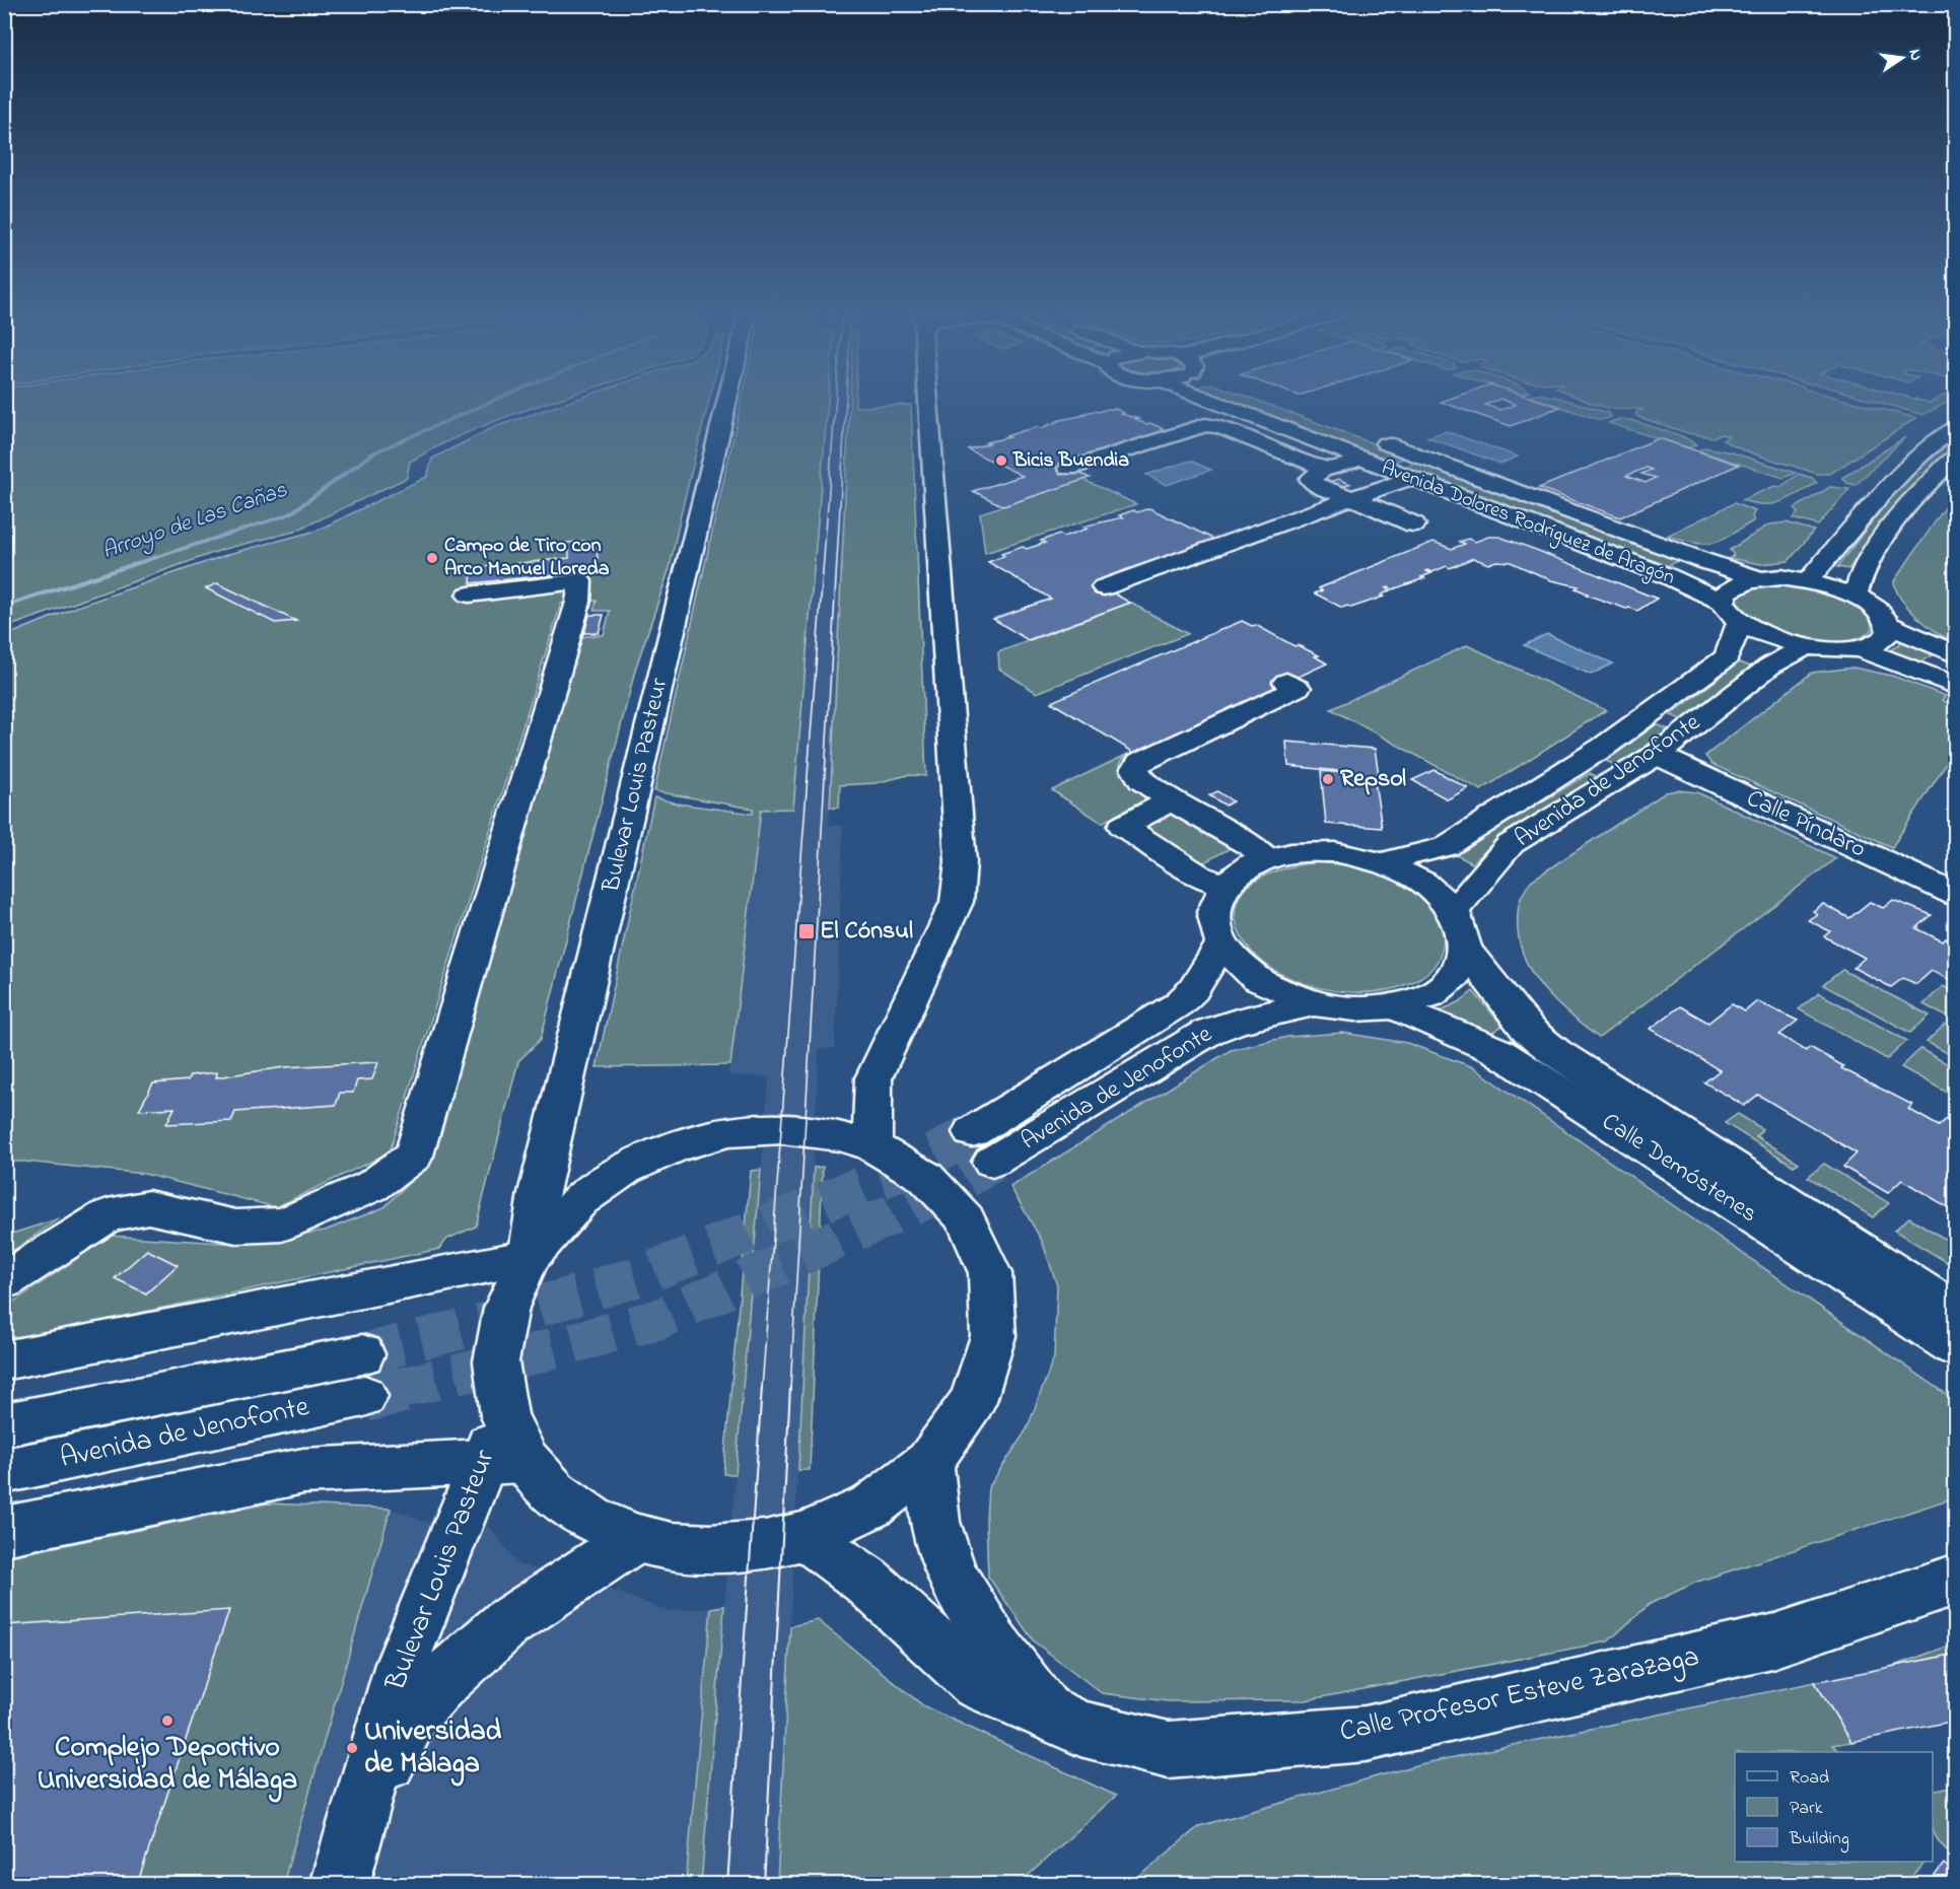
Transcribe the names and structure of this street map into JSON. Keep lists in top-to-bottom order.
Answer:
{
  "streets": {
    "main road": [
      "Avenida Dolores Rodríguez de Aragón",
      "Avenida de Jenofonte",
      "Bulevar Louis Pasteur",
      "Calle Píndaro",
      "Calle Demóstenes",
      "Calle Profesor Esteve Zarazaga"
    ]
  },
  "crossings": [
    ["Avenida Dolores Rodríguez de Aragón", "Avenida de Jenofonte"],
    ["Avenida de Jenofonte", "Calle Píndaro"],
    ["Avenida de Jenofonte", "Calle Demóstenes"]
  ],
  "water": ["Arroyo de Las Cañas"],
  "places": {
    "other": [
      "Bicis Buendia",
      "Campo de Tiro con Arco Manuel Lloreda",
      "Repsol",
      "Complejo Deportivo Universidad de Málaga",
      "Universidad de Málaga"
    ],
    "transit": ["El Cónsul"]
  },
  "legend": ["Road", "Park", "Building"],
  "north": "right"
}
